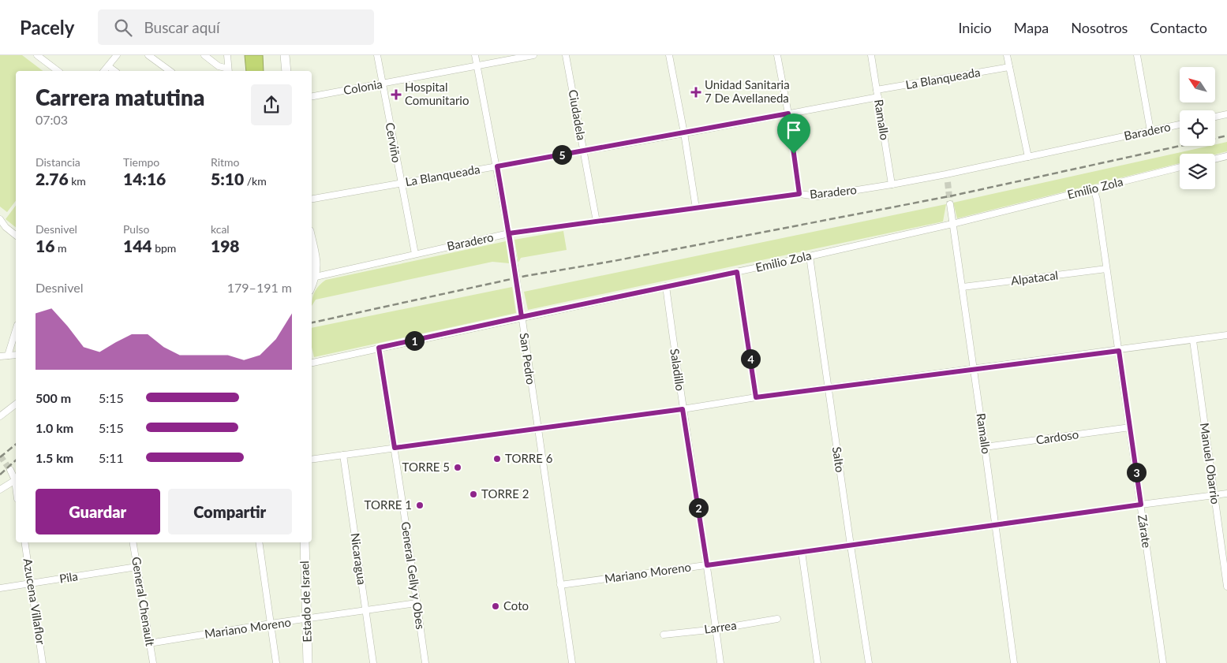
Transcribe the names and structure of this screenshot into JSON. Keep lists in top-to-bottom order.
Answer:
{
  "streets": {
    "main road": ["Estado de Israel"],
    "street": [
      "La Blanqueada",
      "Colonia",
      "Ciudadela",
      "Ramallo",
      "Baradero",
      "Cerviño",
      "Emilio Zola",
      "Alpatacal",
      "San Pedro",
      "Saladillo",
      "Cardoso",
      "Salto",
      "Manuel Obarrio",
      "Zárate",
      "Nicaragua",
      "Mariano Moreno",
      "General Gelly y Obes",
      "Pila",
      "Azucena Villaflor",
      "General Chenault",
      "Larrea"
    ]
  },
  "crossings": [
    ["La Blanqueada", "Ciudadela"],
    ["La Blanqueada", "Ramallo"],
    ["La Blanqueada", "Cerviño"],
    ["La Blanqueada", "San Pedro"],
    ["Colonia", "Cerviño"],
    ["Colonia", "San Pedro"],
    ["Ciudadela", "Baradero"],
    ["Ramallo", "Baradero"],
    ["Ramallo", "Emilio Zola"],
    ["Ramallo", "Alpatacal"],
    ["Ramallo", "Cardoso"],
    ["Ramallo", "Mariano Moreno"],
    ["Baradero", "Cerviño"],
    ["Baradero", "San Pedro"],
    ["Emilio Zola", "San Pedro"],
    ["Emilio Zola", "Saladillo"],
    ["Emilio Zola", "Salto"],
    ["Emilio Zola", "Zárate"],
    ["Emilio Zola", "General Gelly y Obes"],
    ["Alpatacal", "Zárate"],
    ["San Pedro", "Mariano Moreno"],
    ["Saladillo", "Mariano Moreno"],
    ["Saladillo", "Larrea"],
    ["Cardoso", "Zárate"],
    ["Salto", "Mariano Moreno"],
    ["Manuel Obarrio", "Mariano Moreno"],
    ["Zárate", "Mariano Moreno"],
    ["Nicaragua", "Mariano Moreno"],
    ["Mariano Moreno", "General Gelly y Obes"],
    ["Mariano Moreno", "General Chenault"],
    ["Mariano Moreno", "Estado de Israel"],
    ["Pila", "Azucena Villaflor"],
    ["Pila", "General Chenault"]
  ],
  "places": {
    "health": ["Unidad Sanitaria 7 De Avellaneda", "Hospital Comunitario"],
    "other": [
      "TORRE 6",
      "TORRE 5",
      "TORRE 2",
      "TORRE 1",
      "Coto"
    ]
  },
  "north": "top left",
  "page": {
    "header": "Pacely",
    "search": "Buscar aquí",
    "nav": [
      "Inicio",
      "Mapa",
      "Nosotros",
      "Contacto"
    ],
    "heading": ["Carrera matutina", "07:03"],
    "stats": [
      ["Distancia", "2.76 km"],
      ["Tiempo", "14:16"],
      ["Ritmo", "5:10 /km"],
      ["Desnivel", "16 m"],
      ["Pulso", "144 bpm"],
      ["kcal", "198"]
    ],
    "pins": [
      "5",
      "1",
      "4",
      "3",
      "2"
    ],
    "chart": ["Desnivel", "179–191 m"],
    "list": [
      {
        "name": "500 m",
        "note": "5:15"
      },
      {
        "name": "1.0 km",
        "note": "5:15"
      },
      {
        "name": "1.5 km",
        "note": "5:11"
      }
    ],
    "buttons": ["Guardar", "Compartir"]
  }
}
